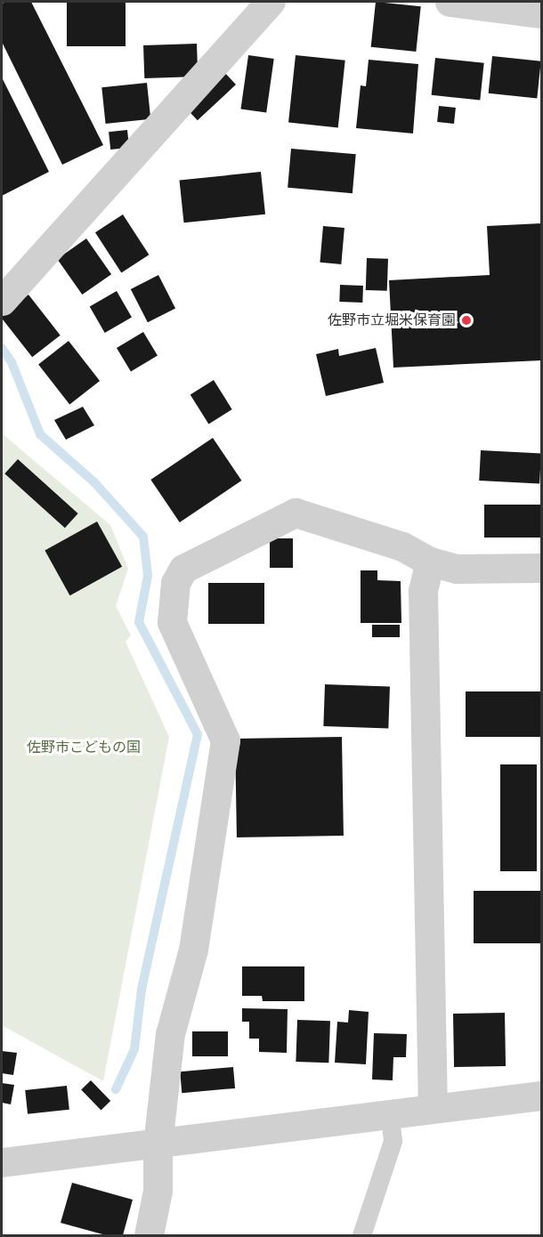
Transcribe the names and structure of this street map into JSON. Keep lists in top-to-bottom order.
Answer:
{
  "parks": ["佐野市こどもの国"],
  "places": ["佐野市立堀米保育園"]
}
